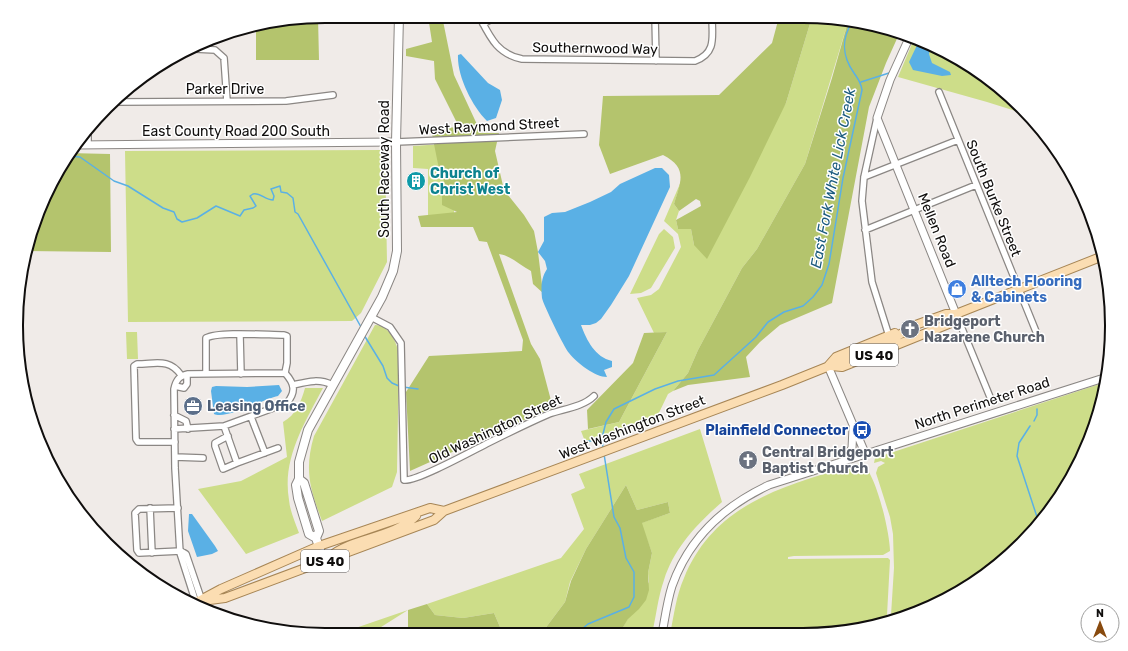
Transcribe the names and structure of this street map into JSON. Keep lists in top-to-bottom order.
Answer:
{
  "streets": {
    "main road": ["South Raceway Road", "US 40", "West Washington Street"],
    "street": [
      "Southernwood Way",
      "Parker Drive",
      "West Raymond Street",
      "East County Road 200 South",
      "South Burke Street",
      "Mellen Road",
      "North Perimeter Road",
      "Old Washington Street"
    ]
  },
  "crossings": [
    ["West Raymond Street", "East County Road 200 South"],
    ["West Raymond Street", "South Raceway Road"],
    ["East County Road 200 South", "South Raceway Road"],
    ["South Raceway Road", "West Washington Street"],
    ["South Raceway Road", "Old Washington Street"],
    ["South Burke Street", "West Washington Street"],
    ["Mellen Road", "West Washington Street"]
  ],
  "water": ["East Fork White Lick Creek"],
  "places": {
    "building": ["Church of Christ West"],
    "shop": ["Alltech Flooring & Cabinets"],
    "church": ["Bridgeport Nazarene Church", "Central Bridgeport Baptist Church"],
    "office": ["Leasing Office"],
    "bus stop": ["Plainfield Connector"]
  },
  "north": "top"
}
